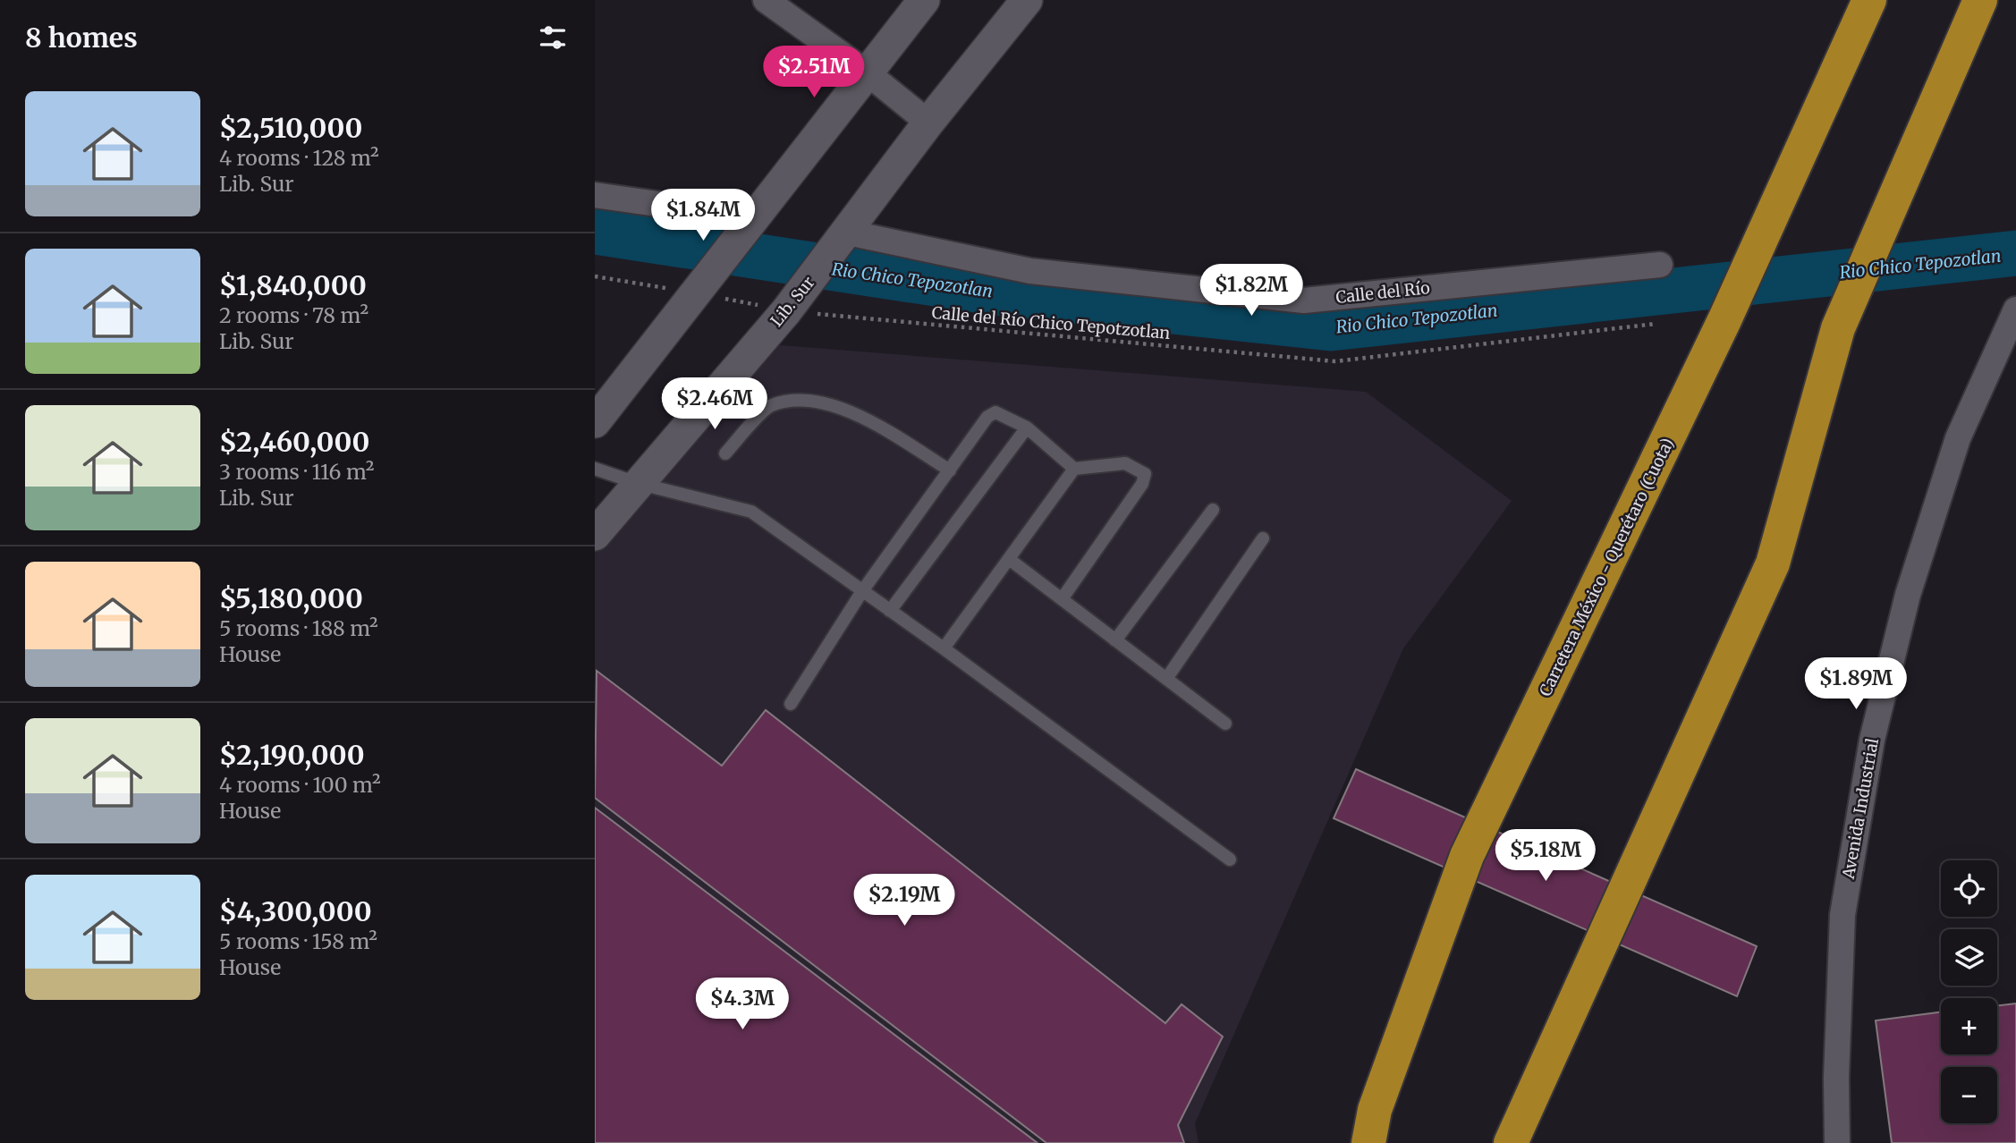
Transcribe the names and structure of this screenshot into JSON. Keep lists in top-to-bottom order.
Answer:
{
  "streets": {
    "highway": ["Carretera México - Querétaro (Cuota)"],
    "street": ["Calle del Río", "Lib. Sur", "Avenida Industrial"],
    "path": ["Calle del Río Chico Tepotzotlan"]
  },
  "crossings": [
    ["Calle del Río", "Lib. Sur"],
    ["Lib. Sur", "Calle del Río Chico Tepotzotlan"]
  ],
  "water": ["Rio Chico Tepozotlan"],
  "page": {
    "heading": "8 homes",
    "price": [
      "$2.51M",
      "$1.84M",
      "$1.82M",
      "$2.46M",
      "$1.89M",
      "$5.18M",
      "$2.19M",
      "$4.3M"
    ],
    "list": [
      {
        "name": "$2,510,000",
        "note": "4 rooms · 128 m² · Lib. Sur"
      },
      {
        "name": "$1,840,000",
        "note": "2 rooms · 78 m² · Lib. Sur"
      },
      {
        "name": "$2,460,000",
        "note": "3 rooms · 116 m² · Lib. Sur"
      },
      {
        "name": "$5,180,000",
        "note": "5 rooms · 188 m² · House"
      },
      {
        "name": "$2,190,000",
        "note": "4 rooms · 100 m² · House"
      },
      {
        "name": "$4,300,000",
        "note": "5 rooms · 158 m² · House"
      }
    ],
    "map_buttons": ["+", "−"]
  }
}
